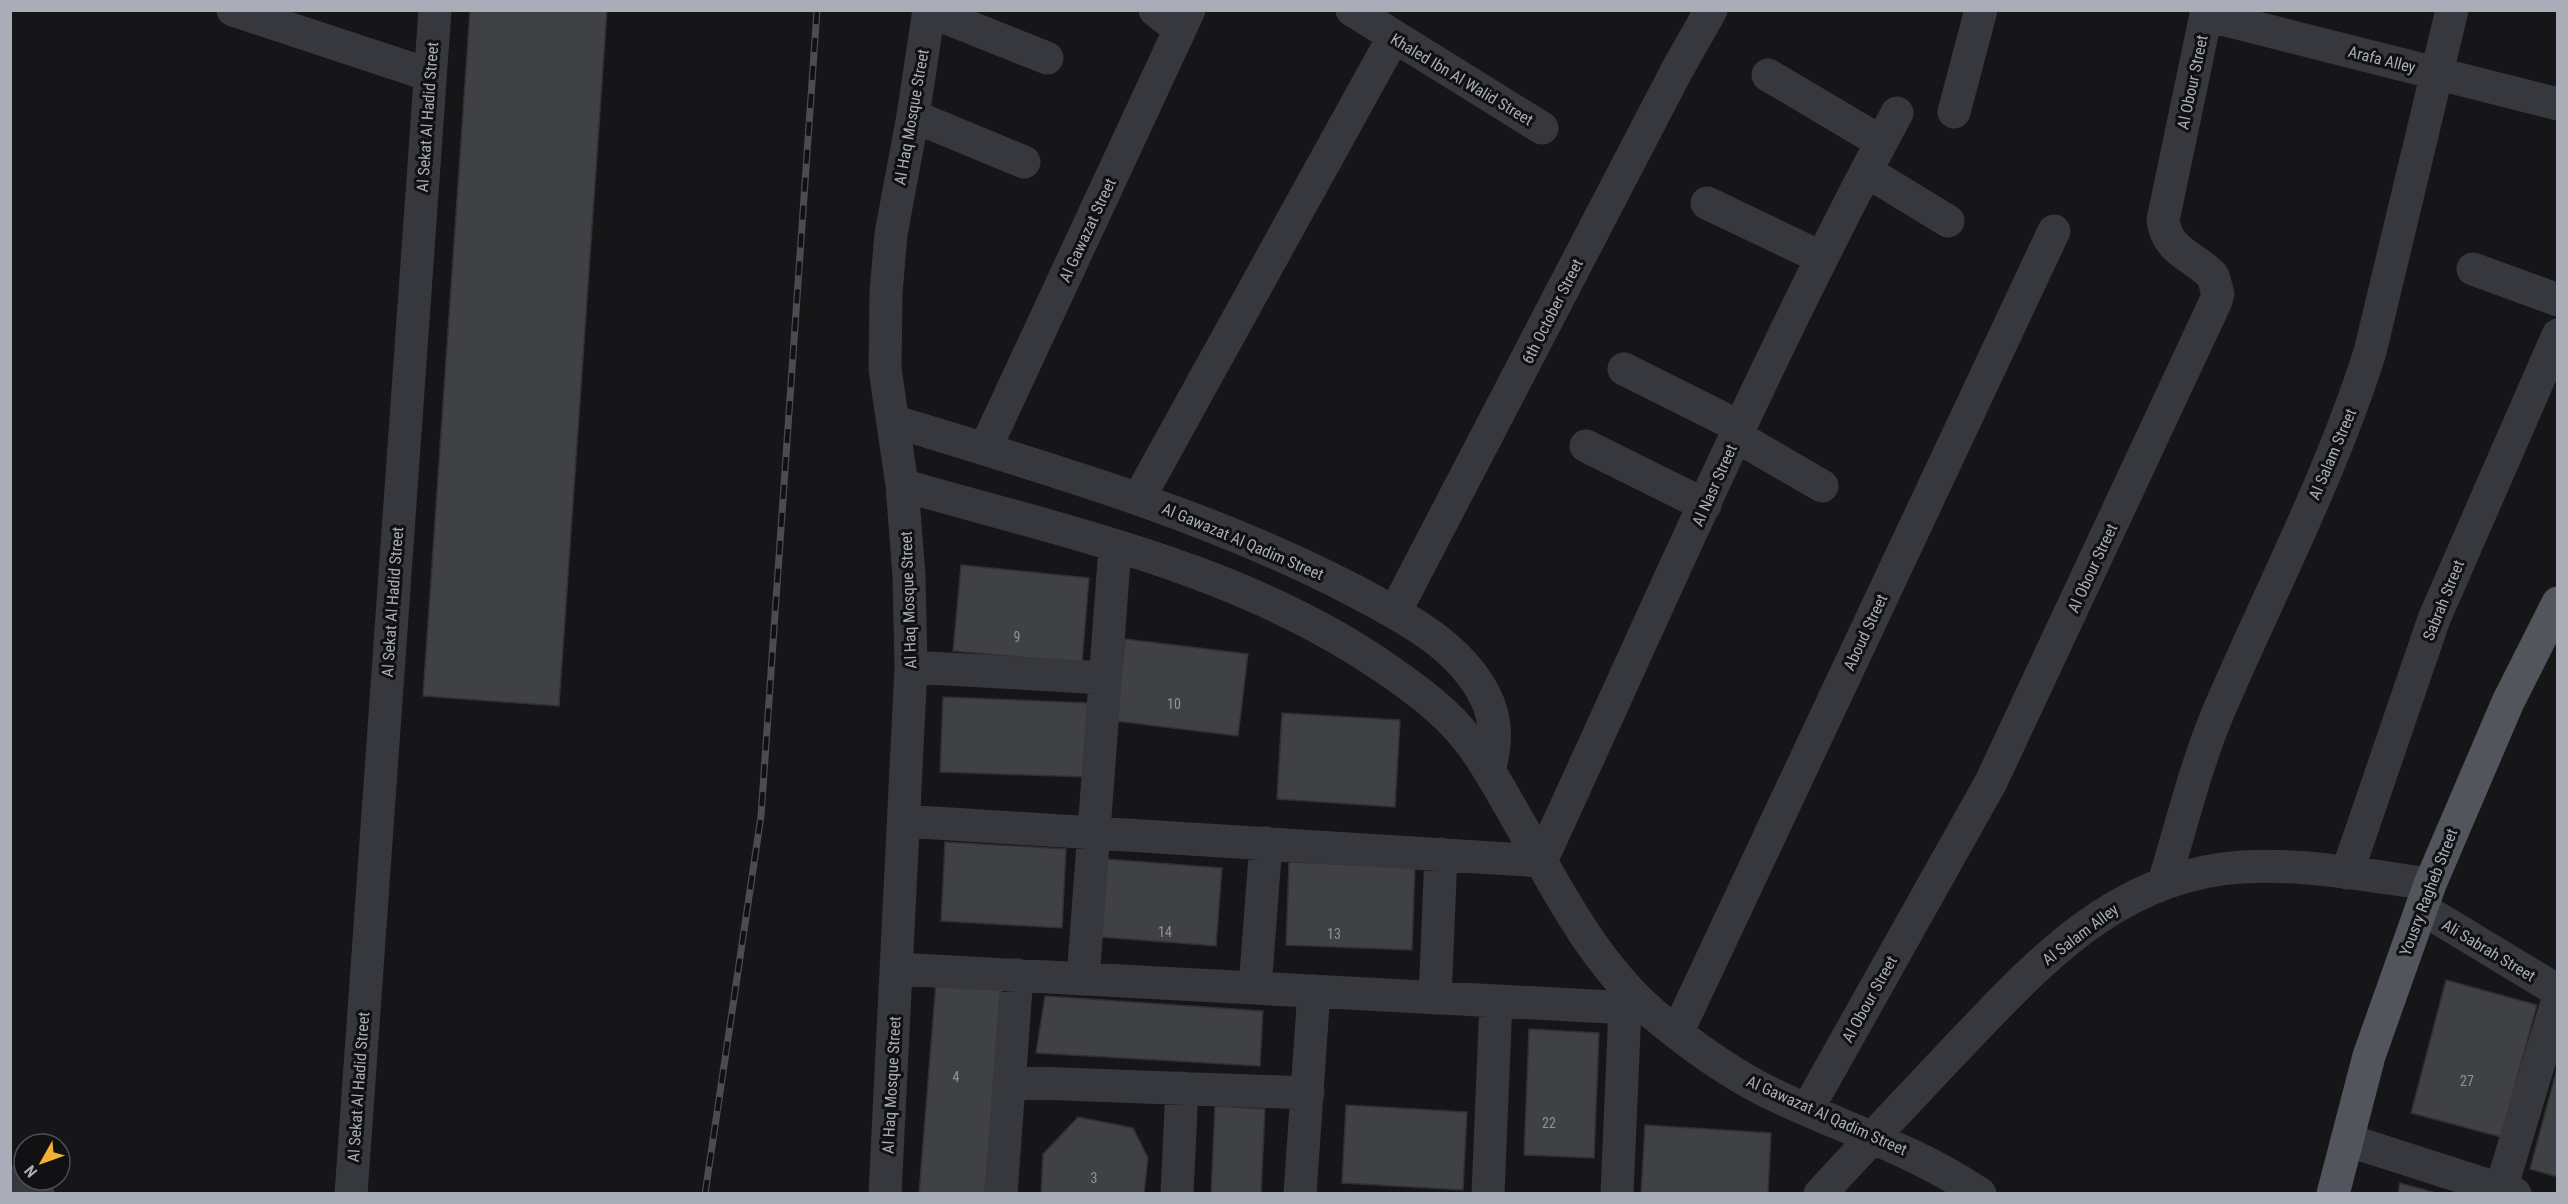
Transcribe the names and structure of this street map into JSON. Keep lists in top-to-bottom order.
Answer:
{
  "streets": {
    "main road": ["Yousry Ragheb Street"],
    "street": [
      "Arafa Alley",
      "Khaled Ibn Al Walid Street",
      "Al Obour Street",
      "Al Sekat Al Hadid Street",
      "Al Haq Mosque Street",
      "Al Gawazat Street",
      "6th October Street",
      "Al Salam Street",
      "Al Nasr Street",
      "Al Gawazat Al Qadim Street",
      "Sabrah Street",
      "Aboud Street",
      "Al Salam Alley",
      "Ali Sabrah Street"
    ]
  },
  "crossings": [
    ["Arafa Alley", "Al Obour Street"],
    ["Arafa Alley", "Al Salam Street"],
    ["Al Obour Street", "Al Gawazat Al Qadim Street"],
    ["Al Haq Mosque Street", "Al Gawazat Al Qadim Street"],
    ["Al Gawazat Street", "Al Gawazat Al Qadim Street"],
    ["6th October Street", "Al Gawazat Al Qadim Street"],
    ["Al Salam Street", "Al Salam Alley"],
    ["Al Nasr Street", "Al Gawazat Al Qadim Street"],
    ["Al Gawazat Al Qadim Street", "Aboud Street"],
    ["Al Gawazat Al Qadim Street", "Al Salam Alley"],
    ["Sabrah Street", "Al Salam Alley"],
    ["Yousry Ragheb Street", "Al Salam Alley"],
    ["Yousry Ragheb Street", "Ali Sabrah Street"],
    ["Al Salam Alley", "Ali Sabrah Street"]
  ],
  "house_numbers": [
    "9",
    "10",
    "14",
    "13",
    "4",
    "27",
    "22",
    "3"
  ],
  "north": "bottom left"
}
